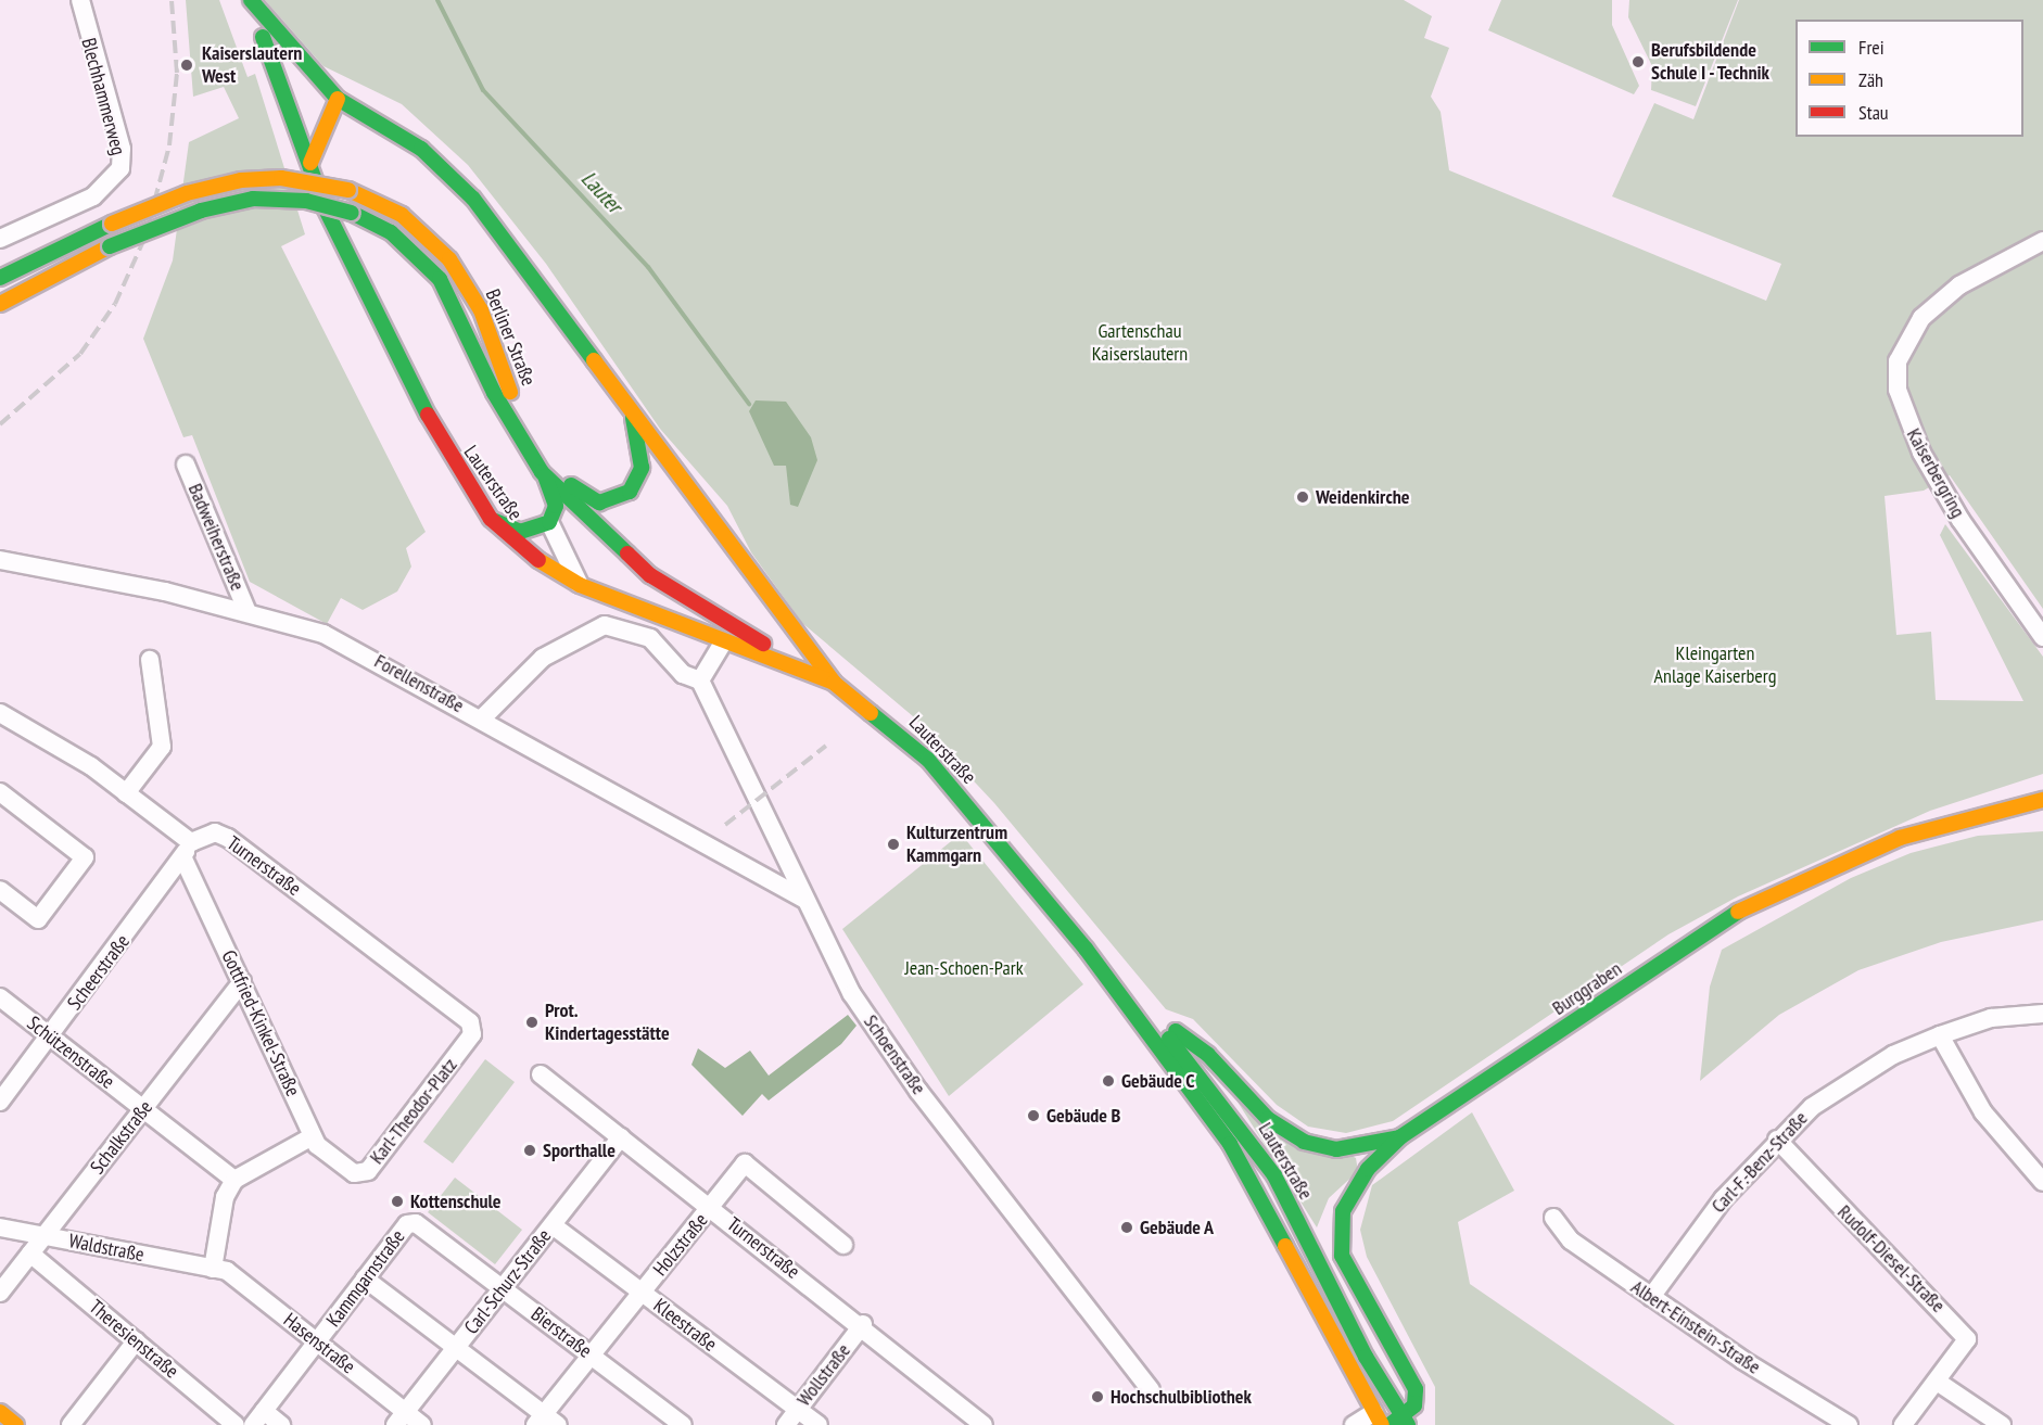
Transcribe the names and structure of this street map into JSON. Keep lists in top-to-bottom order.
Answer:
{
  "streets": {
    "main road": ["Berliner Straße", "Lauterstraße", "Burggraben"],
    "street": [
      "Blechhammerweg",
      "Kaiserbergring",
      "Badweiherstraße",
      "Forellenstraße",
      "Turnerstraße",
      "Scheerstraße",
      "Gottfried-Kinkel-Straße",
      "Schützenstraße",
      "Schoenstraße",
      "Karl-Theodor-Platz",
      "Schalkstraße",
      "Carl-F.-Benz-Straße",
      "Holzstraße",
      "Waldstraße",
      "Rudolf-Diesel-Straße",
      "Kammgarnstraße",
      "Carl-Schurz-Straße",
      "Kleestraße",
      "Albert-Einstein-Straße",
      "Bierstraße",
      "Theresienstraße",
      "Hasenstraße",
      "Wollstraße"
    ]
  },
  "crossings": [
    ["Berliner Straße", "Lauterstraße"],
    ["Lauterstraße", "Burggraben"],
    ["Badweiherstraße", "Forellenstraße"],
    ["Forellenstraße", "Schoenstraße"],
    ["Turnerstraße", "Scheerstraße"],
    ["Turnerstraße", "Karl-Theodor-Platz"],
    ["Turnerstraße", "Holzstraße"],
    ["Turnerstraße", "Carl-Schurz-Straße"],
    ["Turnerstraße", "Wollstraße"],
    ["Scheerstraße", "Gottfried-Kinkel-Straße"],
    ["Scheerstraße", "Schützenstraße"],
    ["Gottfried-Kinkel-Straße", "Karl-Theodor-Platz"],
    ["Gottfried-Kinkel-Straße", "Schalkstraße"],
    ["Schützenstraße", "Schalkstraße"],
    ["Schalkstraße", "Waldstraße"],
    ["Schalkstraße", "Theresienstraße"],
    ["Carl-F.-Benz-Straße", "Rudolf-Diesel-Straße"],
    ["Carl-F.-Benz-Straße", "Albert-Einstein-Straße"],
    ["Holzstraße", "Kleestraße"],
    ["Holzstraße", "Bierstraße"],
    ["Waldstraße", "Hasenstraße"],
    ["Kammgarnstraße", "Bierstraße"],
    ["Kammgarnstraße", "Hasenstraße"],
    ["Carl-Schurz-Straße", "Kleestraße"],
    ["Carl-Schurz-Straße", "Bierstraße"],
    ["Carl-Schurz-Straße", "Hasenstraße"],
    ["Kleestraße", "Wollstraße"]
  ],
  "water": ["Lauter"],
  "parks": ["Gartenschau Kaiserslautern", "Kleingarten Anlage Kaiserberg", "Jean-Schoen-Park"],
  "places": [
    "Berufsbildende Schule I - Technik",
    "Kaiserslautern West",
    "Weidenkirche",
    "Kulturzentrum Kammgarn",
    "Prot. Kindertagesstätte",
    "Gebäude C",
    "Gebäude B",
    "Sporthalle",
    "Kottenschule",
    "Gebäude A",
    "Hochschulbibliothek"
  ],
  "legend": ["Frei", "Zäh", "Stau"]
}
